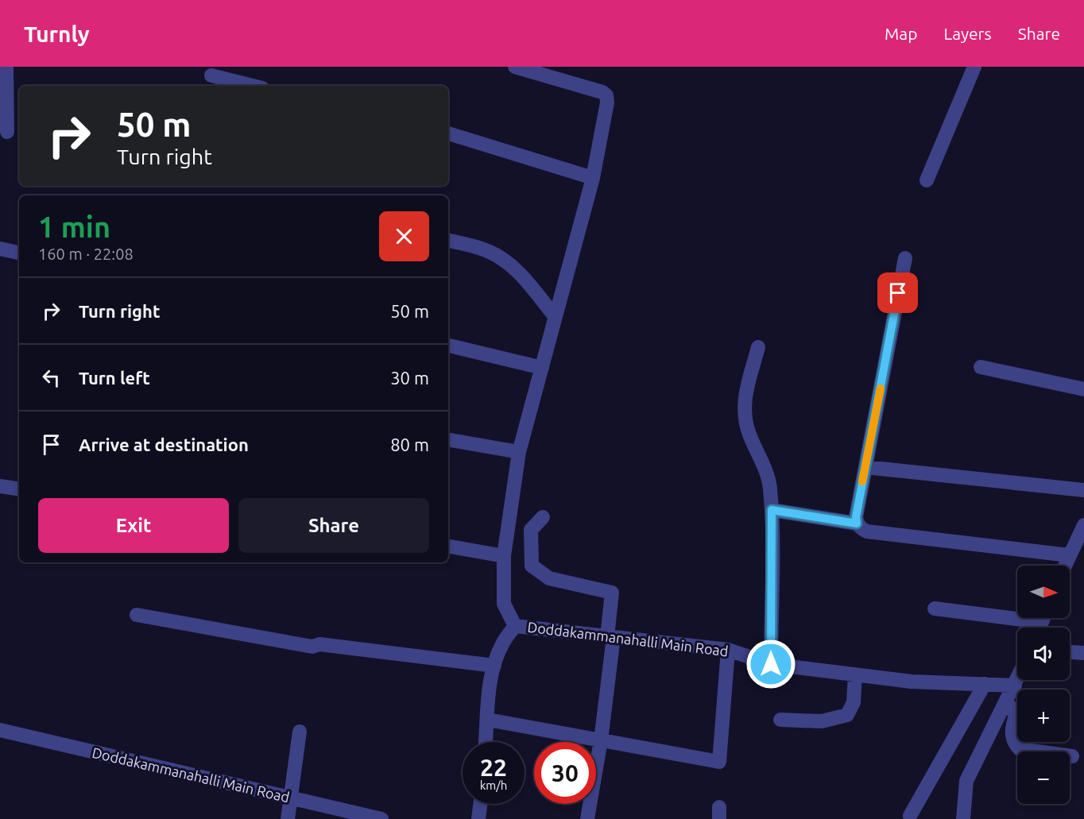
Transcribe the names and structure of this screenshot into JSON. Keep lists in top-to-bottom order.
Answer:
{
  "streets": {
    "street": ["Doddakammanahalli Main Road"]
  },
  "north": "right",
  "page": {
    "header": "Turnly",
    "nav": ["Map", "Layers", "Share"],
    "turn": ["50 m", "Turn right"],
    "heading": ["1 min", "160 m · 22:08"],
    "list": [
      {
        "name": "Turn right",
        "value": "50 m"
      },
      {
        "name": "Turn left",
        "value": "30 m"
      },
      {
        "name": "Arrive at destination",
        "value": "80 m"
      }
    ],
    "buttons": ["Exit", "Share"],
    "map_buttons": ["+", "−"],
    "speed": "22 km/h",
    "limit": "30"
  }
}
